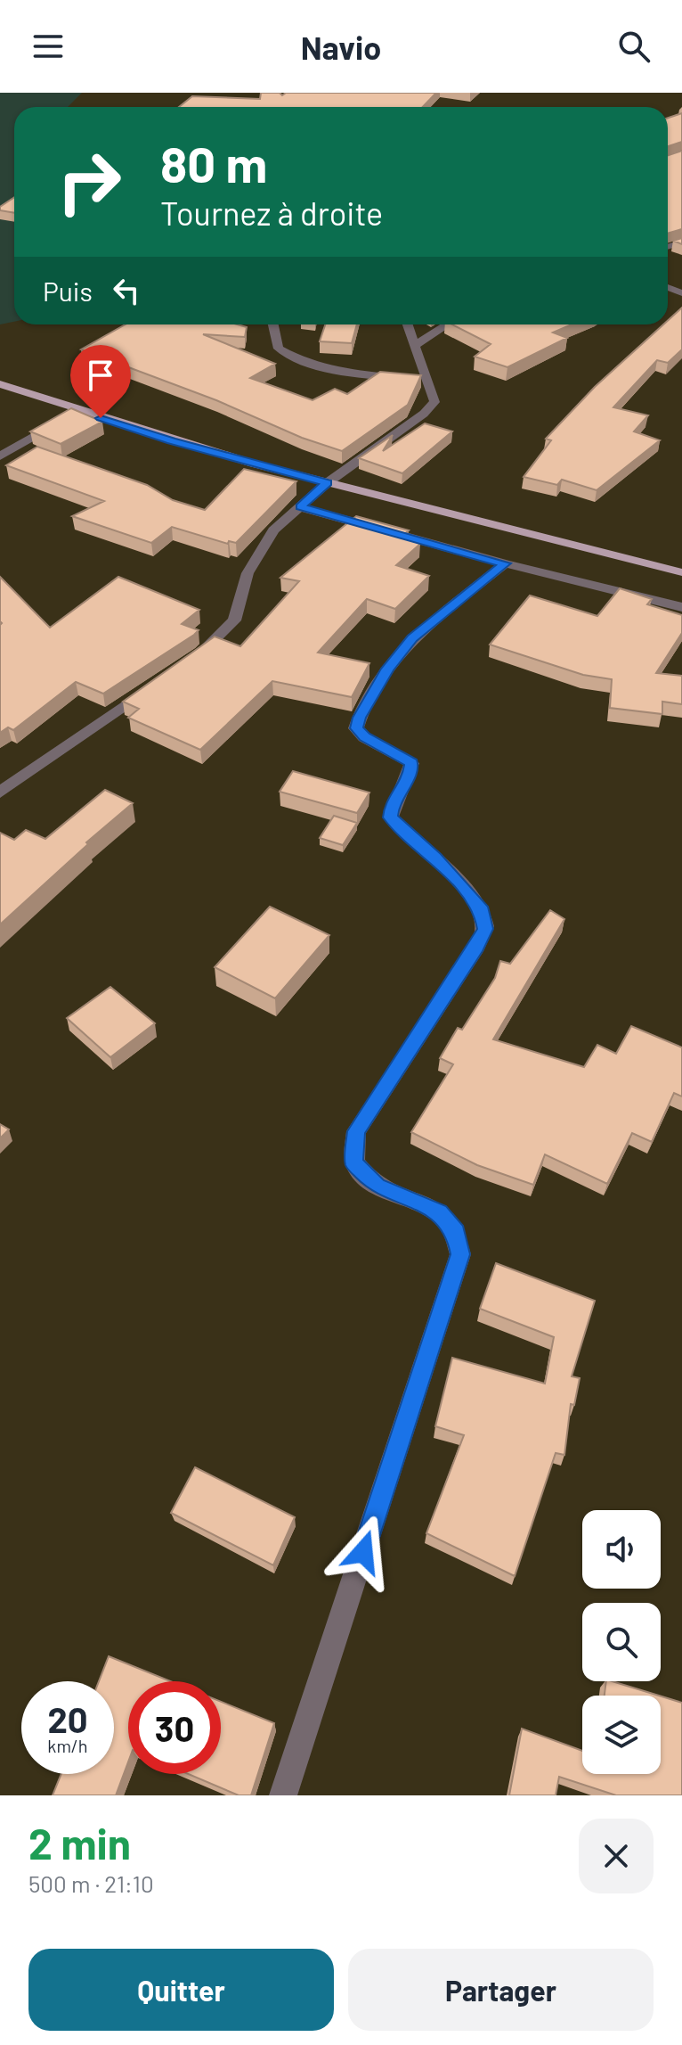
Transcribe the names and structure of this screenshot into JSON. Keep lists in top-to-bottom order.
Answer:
{
  "page": {
    "header": "Navio",
    "turn": ["80 m", "Tournez à droite"],
    "then": "Puis",
    "speed": "20 km/h",
    "limit": "30",
    "heading": ["2 min", "500 m · 21:10"],
    "buttons": ["Quitter", "Partager"]
  }
}
